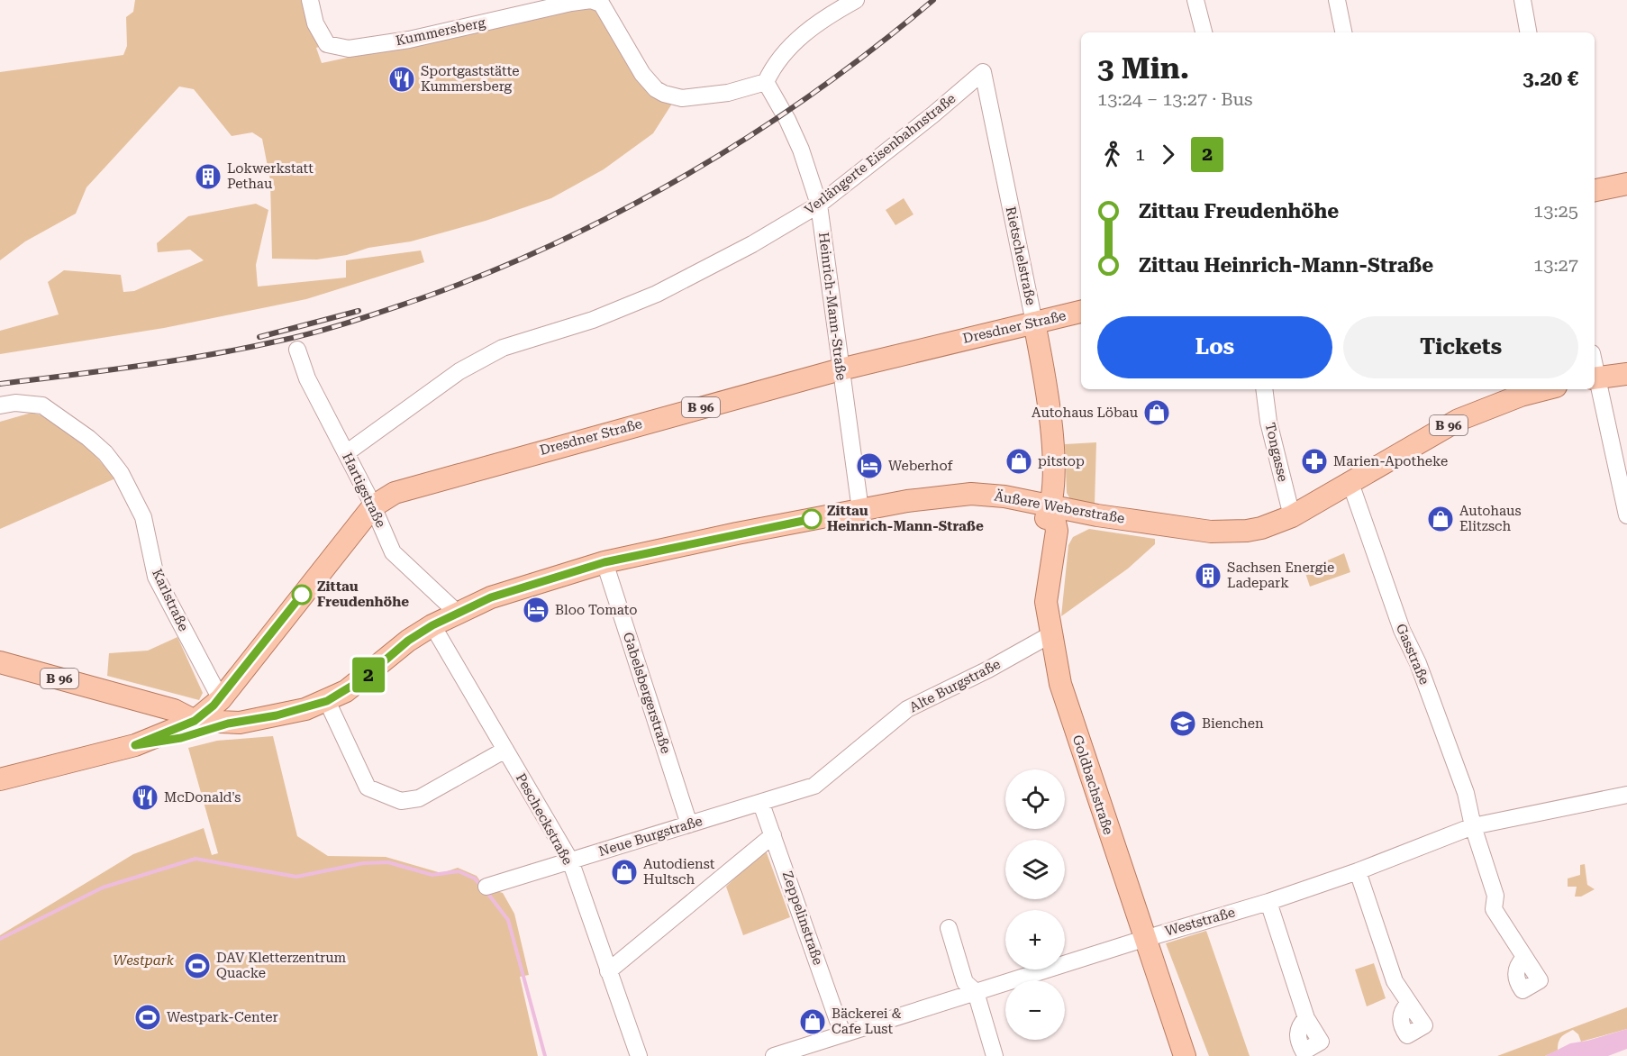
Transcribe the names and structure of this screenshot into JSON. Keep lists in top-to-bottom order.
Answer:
{
  "streets": {
    "main road": [
      "Rietschelstraße",
      "Dresdner Straße",
      "B 96",
      "Äußere Weberstraße",
      "Goldbachstraße"
    ],
    "street": [
      "Kummersberg",
      "Verlängerte Eisenbahnstraße",
      "Heinrich-Mann-Straße",
      "Tongasse",
      "Hartigstraße",
      "Karlstraße",
      "Gasstraße",
      "Alte Burgstraße",
      "Gabelsbergerstraße",
      "Pescheckstraße",
      "Neue Burgstraße",
      "Zeppelinstraße",
      "Weststraße"
    ]
  },
  "crossings": [
    ["Kummersberg", "Heinrich-Mann-Straße"],
    ["Verlängerte Eisenbahnstraße", "Rietschelstraße"],
    ["Verlängerte Eisenbahnstraße", "Heinrich-Mann-Straße"],
    ["Verlängerte Eisenbahnstraße", "Hartigstraße"],
    ["Rietschelstraße", "Dresdner Straße"],
    ["Rietschelstraße", "Äußere Weberstraße"],
    ["Rietschelstraße", "Goldbachstraße"],
    ["Heinrich-Mann-Straße", "Dresdner Straße"],
    ["Heinrich-Mann-Straße", "Äußere Weberstraße"],
    ["Dresdner Straße", "B 96"],
    ["Dresdner Straße", "Hartigstraße"],
    ["Dresdner Straße", "Äußere Weberstraße"],
    ["Dresdner Straße", "Karlstraße"],
    ["B 96", "Äußere Weberstraße"],
    ["Tongasse", "Äußere Weberstraße"],
    ["Hartigstraße", "Äußere Weberstraße"],
    ["Äußere Weberstraße", "Gasstraße"],
    ["Äußere Weberstraße", "Gabelsbergerstraße"],
    ["Äußere Weberstraße", "Goldbachstraße"],
    ["Äußere Weberstraße", "Pescheckstraße"],
    ["Gasstraße", "Weststraße"],
    ["Alte Burgstraße", "Goldbachstraße"],
    ["Alte Burgstraße", "Neue Burgstraße"],
    ["Gabelsbergerstraße", "Neue Burgstraße"],
    ["Goldbachstraße", "Weststraße"],
    ["Pescheckstraße", "Neue Burgstraße"],
    ["Neue Burgstraße", "Zeppelinstraße"],
    ["Zeppelinstraße", "Weststraße"]
  ],
  "parks": ["Westpark"],
  "places": {
    "restaurant": ["Sportgaststätte Kummersberg", "McDonald's"],
    "building": ["Lokwerkstatt Pethau", "Sachsen Energie Ladepark"],
    "shop": [
      "Autohaus Löbau",
      "pitstop",
      "Autohaus Elitzsch",
      "Autodienst Hultsch",
      "Bäckerei & Cafe Lust"
    ],
    "pharmacy": ["Marien-Apotheke"],
    "hotel": ["Weberhof", "Bloo Tomato"],
    "other": ["Zittau Heinrich-Mann-Straße", "Zittau Freudenhöhe"],
    "school or university": ["Bienchen"],
    "sports": ["DAV Kletterzentrum Quacke", "Westpark-Center"]
  },
  "lines": ["bus line 2"],
  "page": {
    "on_map": "2",
    "heading": ["3 Min.", "13:24 – 13:27 · Bus", "3.20 €"],
    "legs": ["1", "2"],
    "list": [
      {
        "name": "Zittau Freudenhöhe",
        "value": "13:25"
      },
      {
        "name": "Zittau Heinrich-Mann-Straße",
        "value": "13:27"
      }
    ],
    "buttons": ["Los", "Tickets"],
    "map_buttons": ["+", "−"]
  }
}
